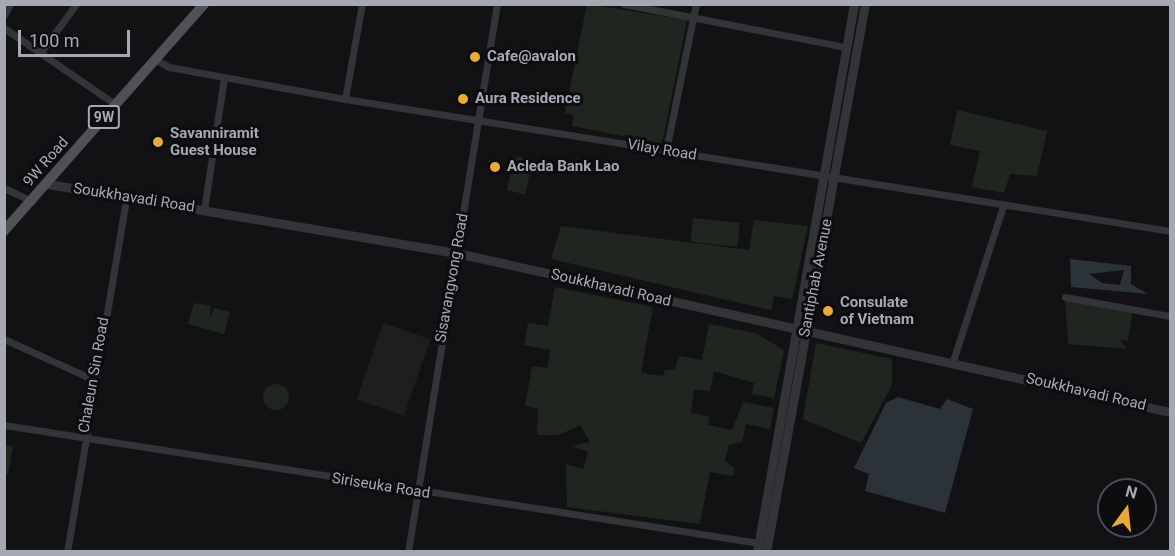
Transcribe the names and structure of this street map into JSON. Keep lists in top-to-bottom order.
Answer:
{
  "streets": {
    "main road": ["9W", "9W Road"],
    "street": [
      "Vilay Road",
      "Soukkhavadi Road",
      "Sisavangvong Road",
      "Santiphab Avenue",
      "Chaleun Sin Road",
      "Siriseuka Road"
    ]
  },
  "crossings": [
    ["Vilay Road", "9W Road"],
    ["Vilay Road", "Sisavangvong Road"],
    ["Vilay Road", "Santiphab Avenue"],
    ["9W Road", "Soukkhavadi Road"],
    ["Soukkhavadi Road", "Sisavangvong Road"],
    ["Soukkhavadi Road", "Santiphab Avenue"],
    ["Soukkhavadi Road", "Chaleun Sin Road"],
    ["Sisavangvong Road", "Siriseuka Road"],
    ["Santiphab Avenue", "Siriseuka Road"],
    ["Chaleun Sin Road", "Siriseuka Road"]
  ],
  "places": [
    "Cafe@avalon",
    "Aura Residence",
    "Savanniramit Guest House",
    "Acleda Bank Lao",
    "Consulate of Vietnam"
  ],
  "scale_bar": "100 m",
  "north": "top"
}
